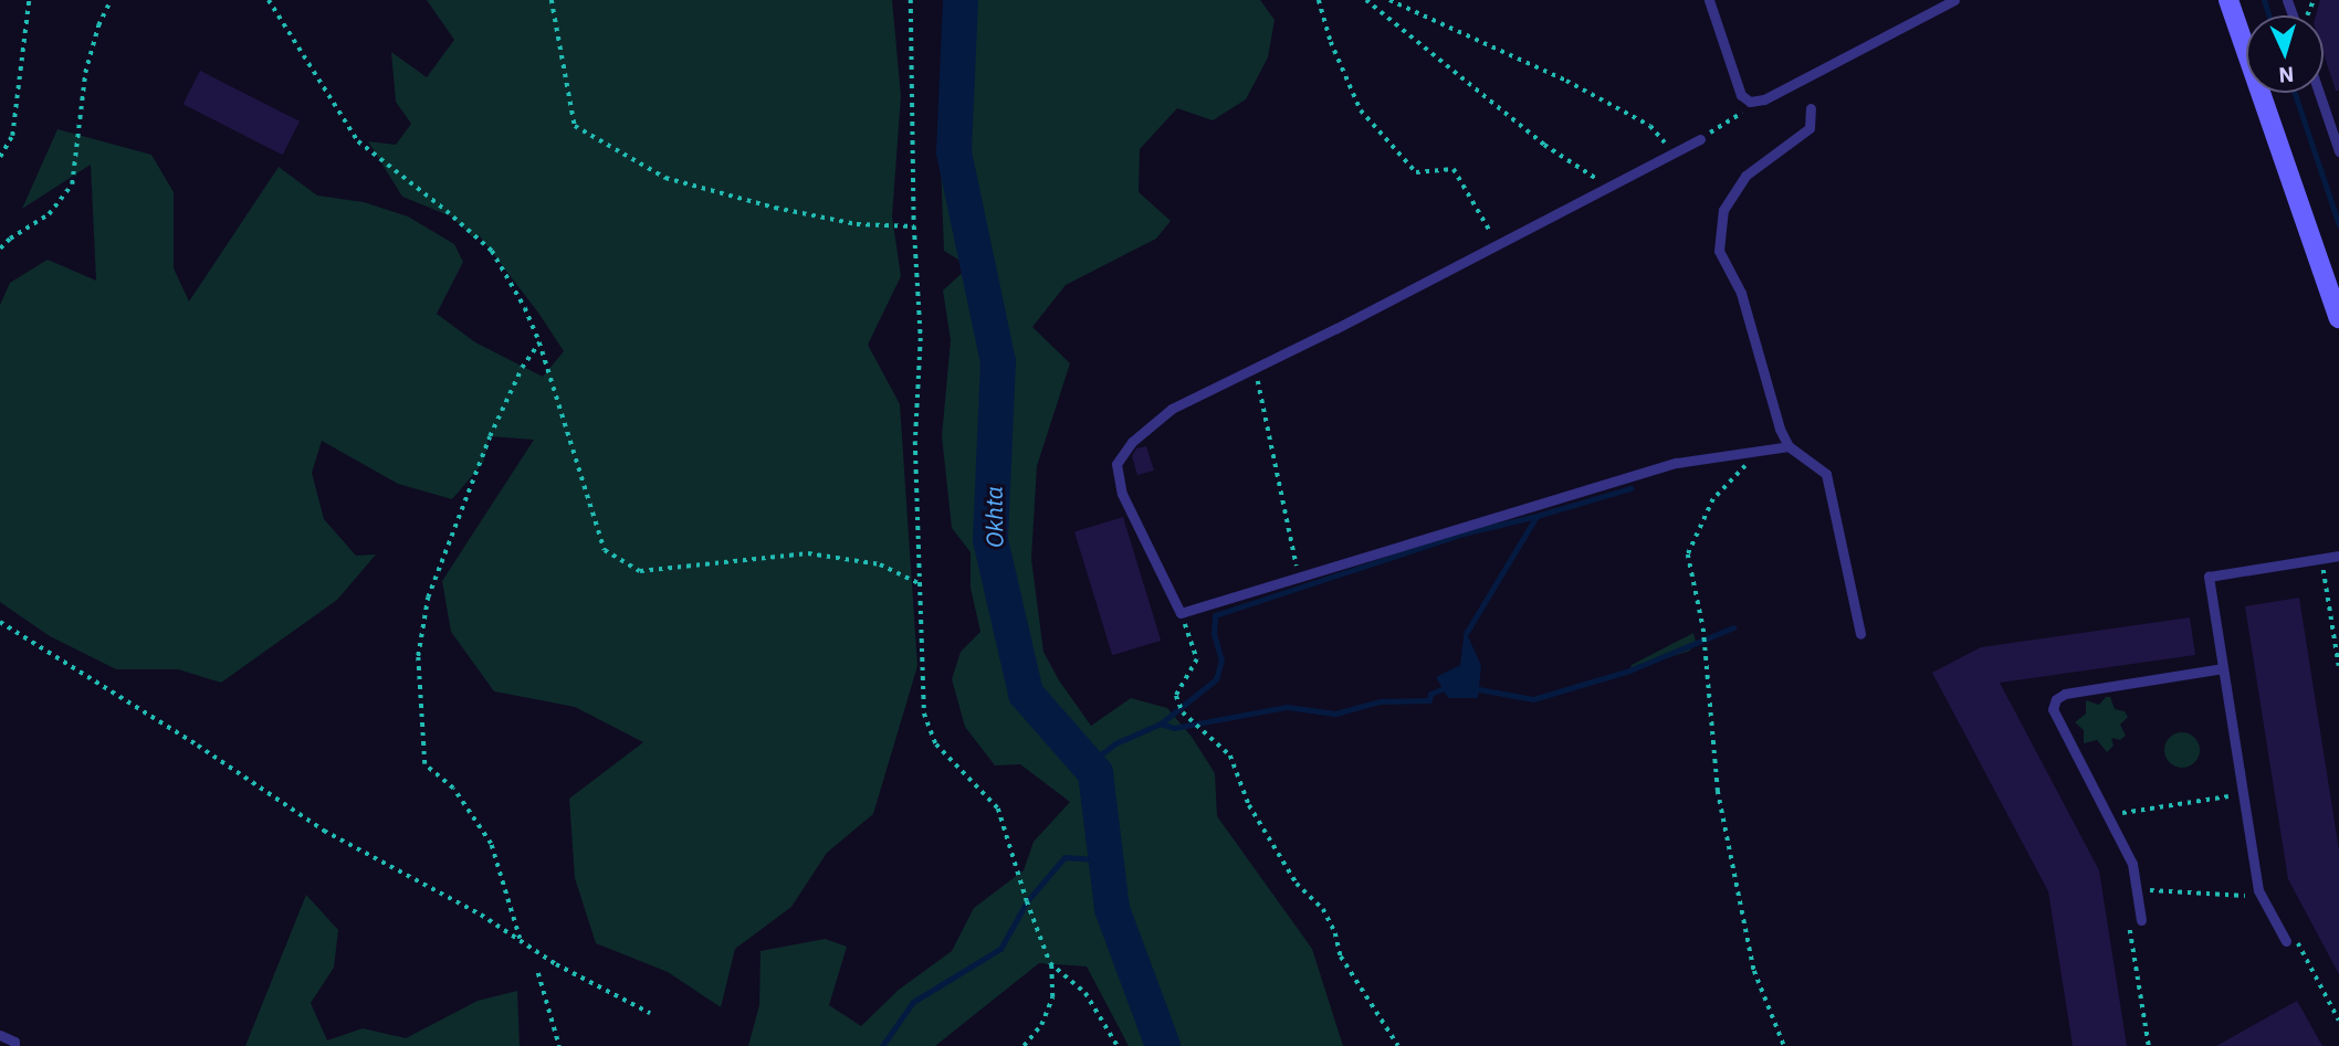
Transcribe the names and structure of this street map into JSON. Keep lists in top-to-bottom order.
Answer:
{
  "water": ["Okhta"],
  "north": "bottom"
}
